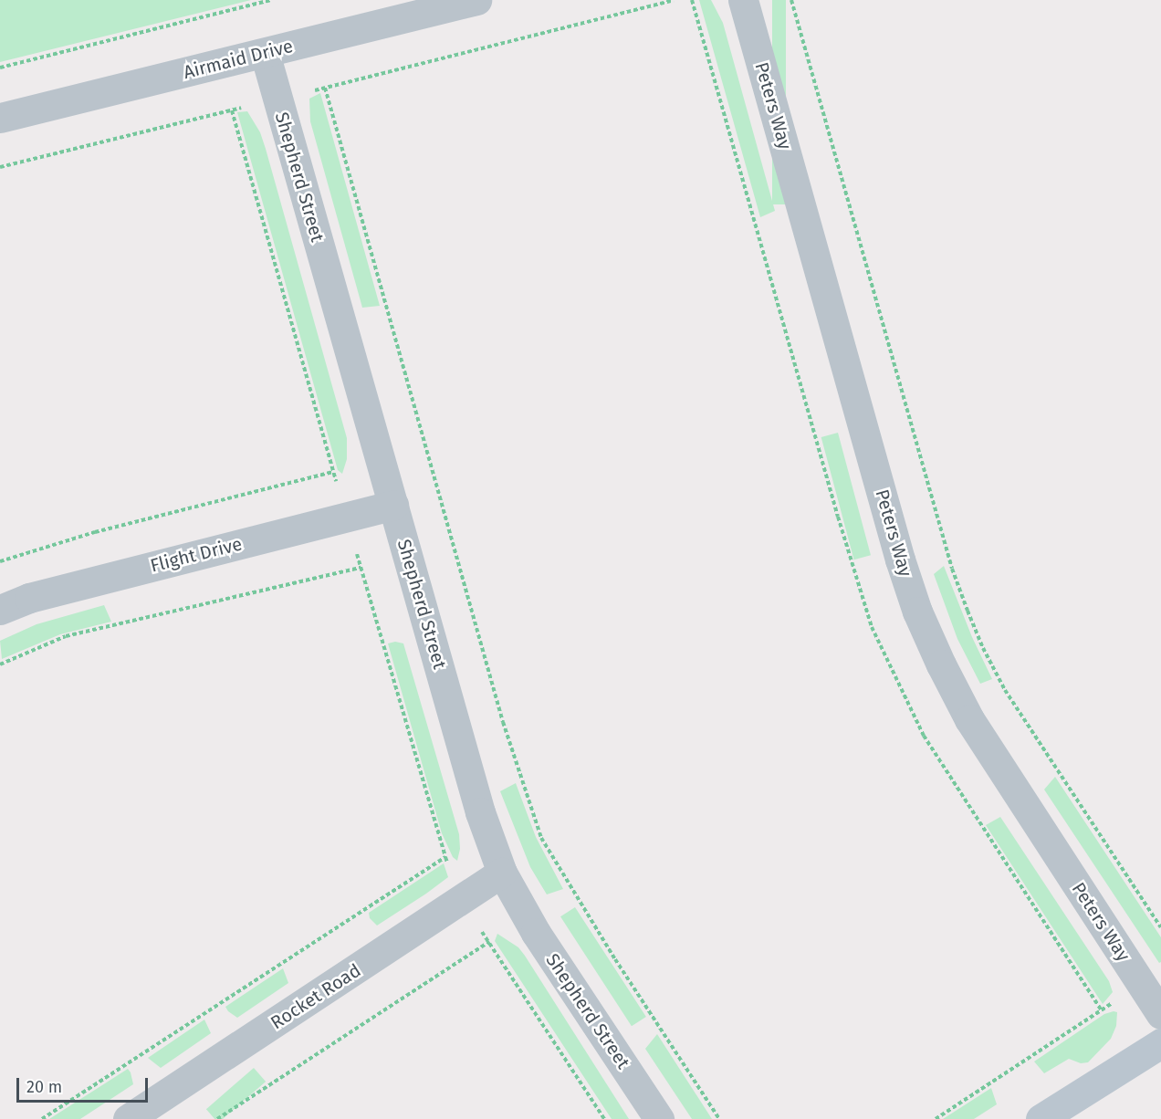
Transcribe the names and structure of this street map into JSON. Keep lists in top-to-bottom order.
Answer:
{
  "streets": {
    "street": [
      "Airmaid Drive",
      "Peters Way",
      "Shepherd Street",
      "Flight Drive",
      "Rocket Road"
    ]
  },
  "crossings": [
    ["Airmaid Drive", "Shepherd Street"],
    ["Shepherd Street", "Flight Drive"],
    ["Shepherd Street", "Rocket Road"]
  ],
  "scale_bar": "20 m"
}
